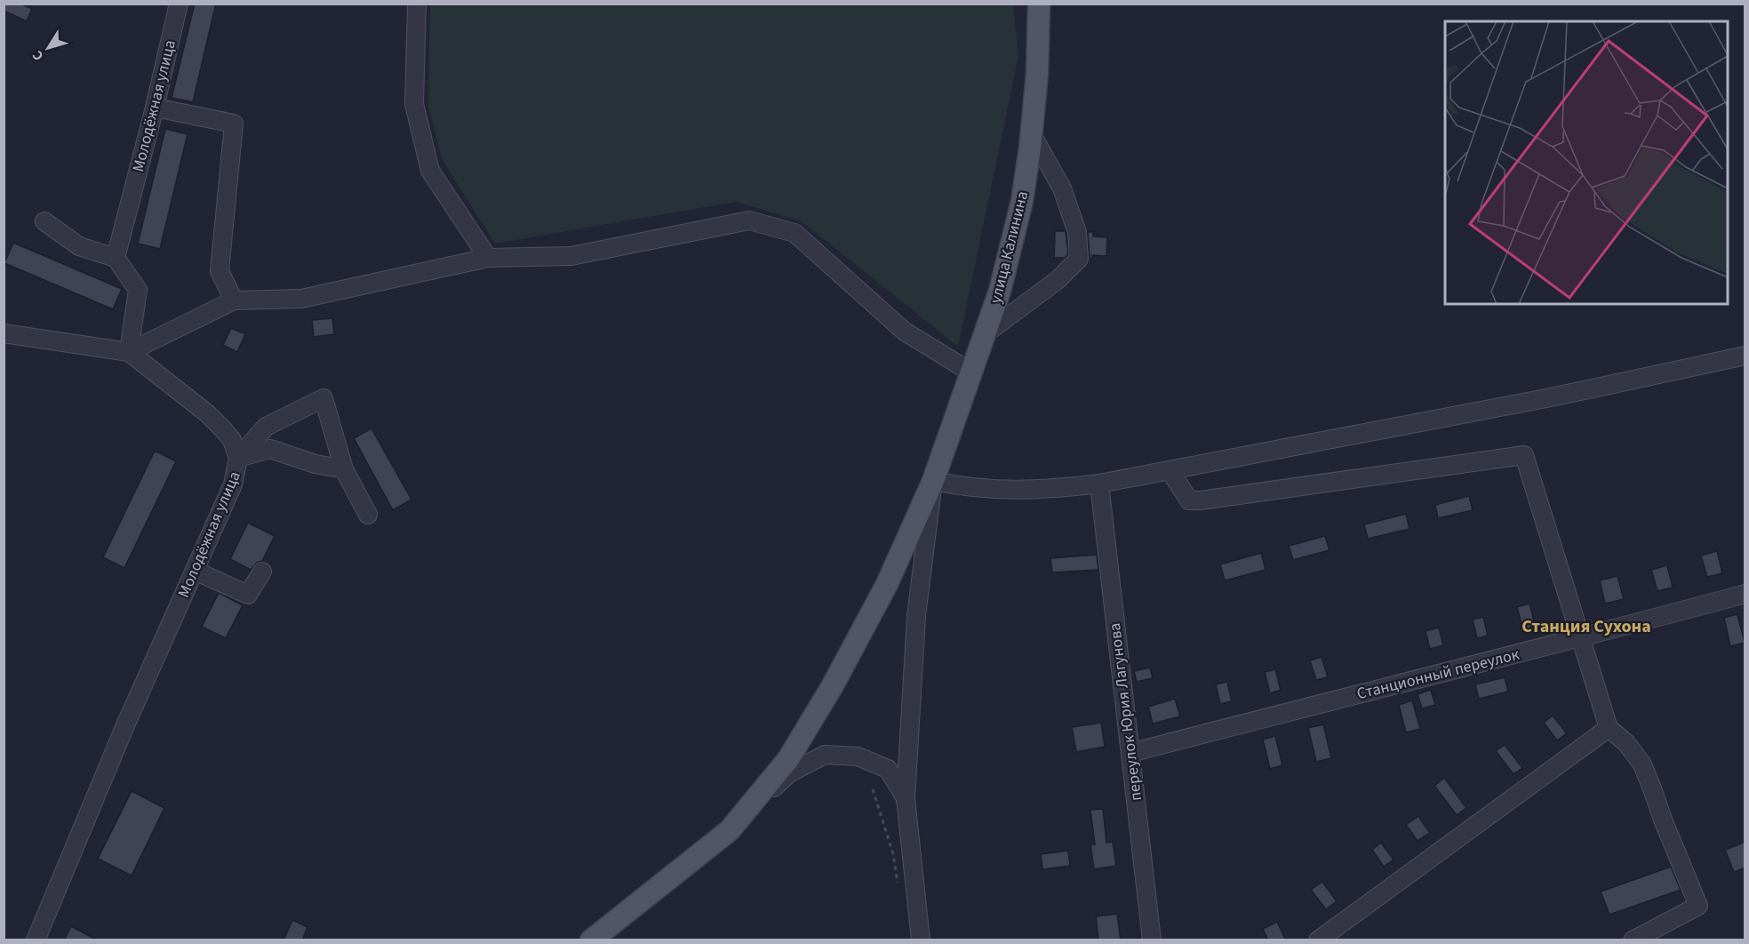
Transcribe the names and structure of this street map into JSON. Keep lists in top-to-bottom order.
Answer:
{
  "streets": {
    "main road": ["улица Калинина"],
    "street": ["Молодёжная улица", "Станционный переулок", "переулок Юрия Лагунова"]
  },
  "crossings": [
    ["Станционный переулок", "переулок Юрия Лагунова"]
  ],
  "districts": ["Станция Сухона"],
  "north": "bottom left"
}
